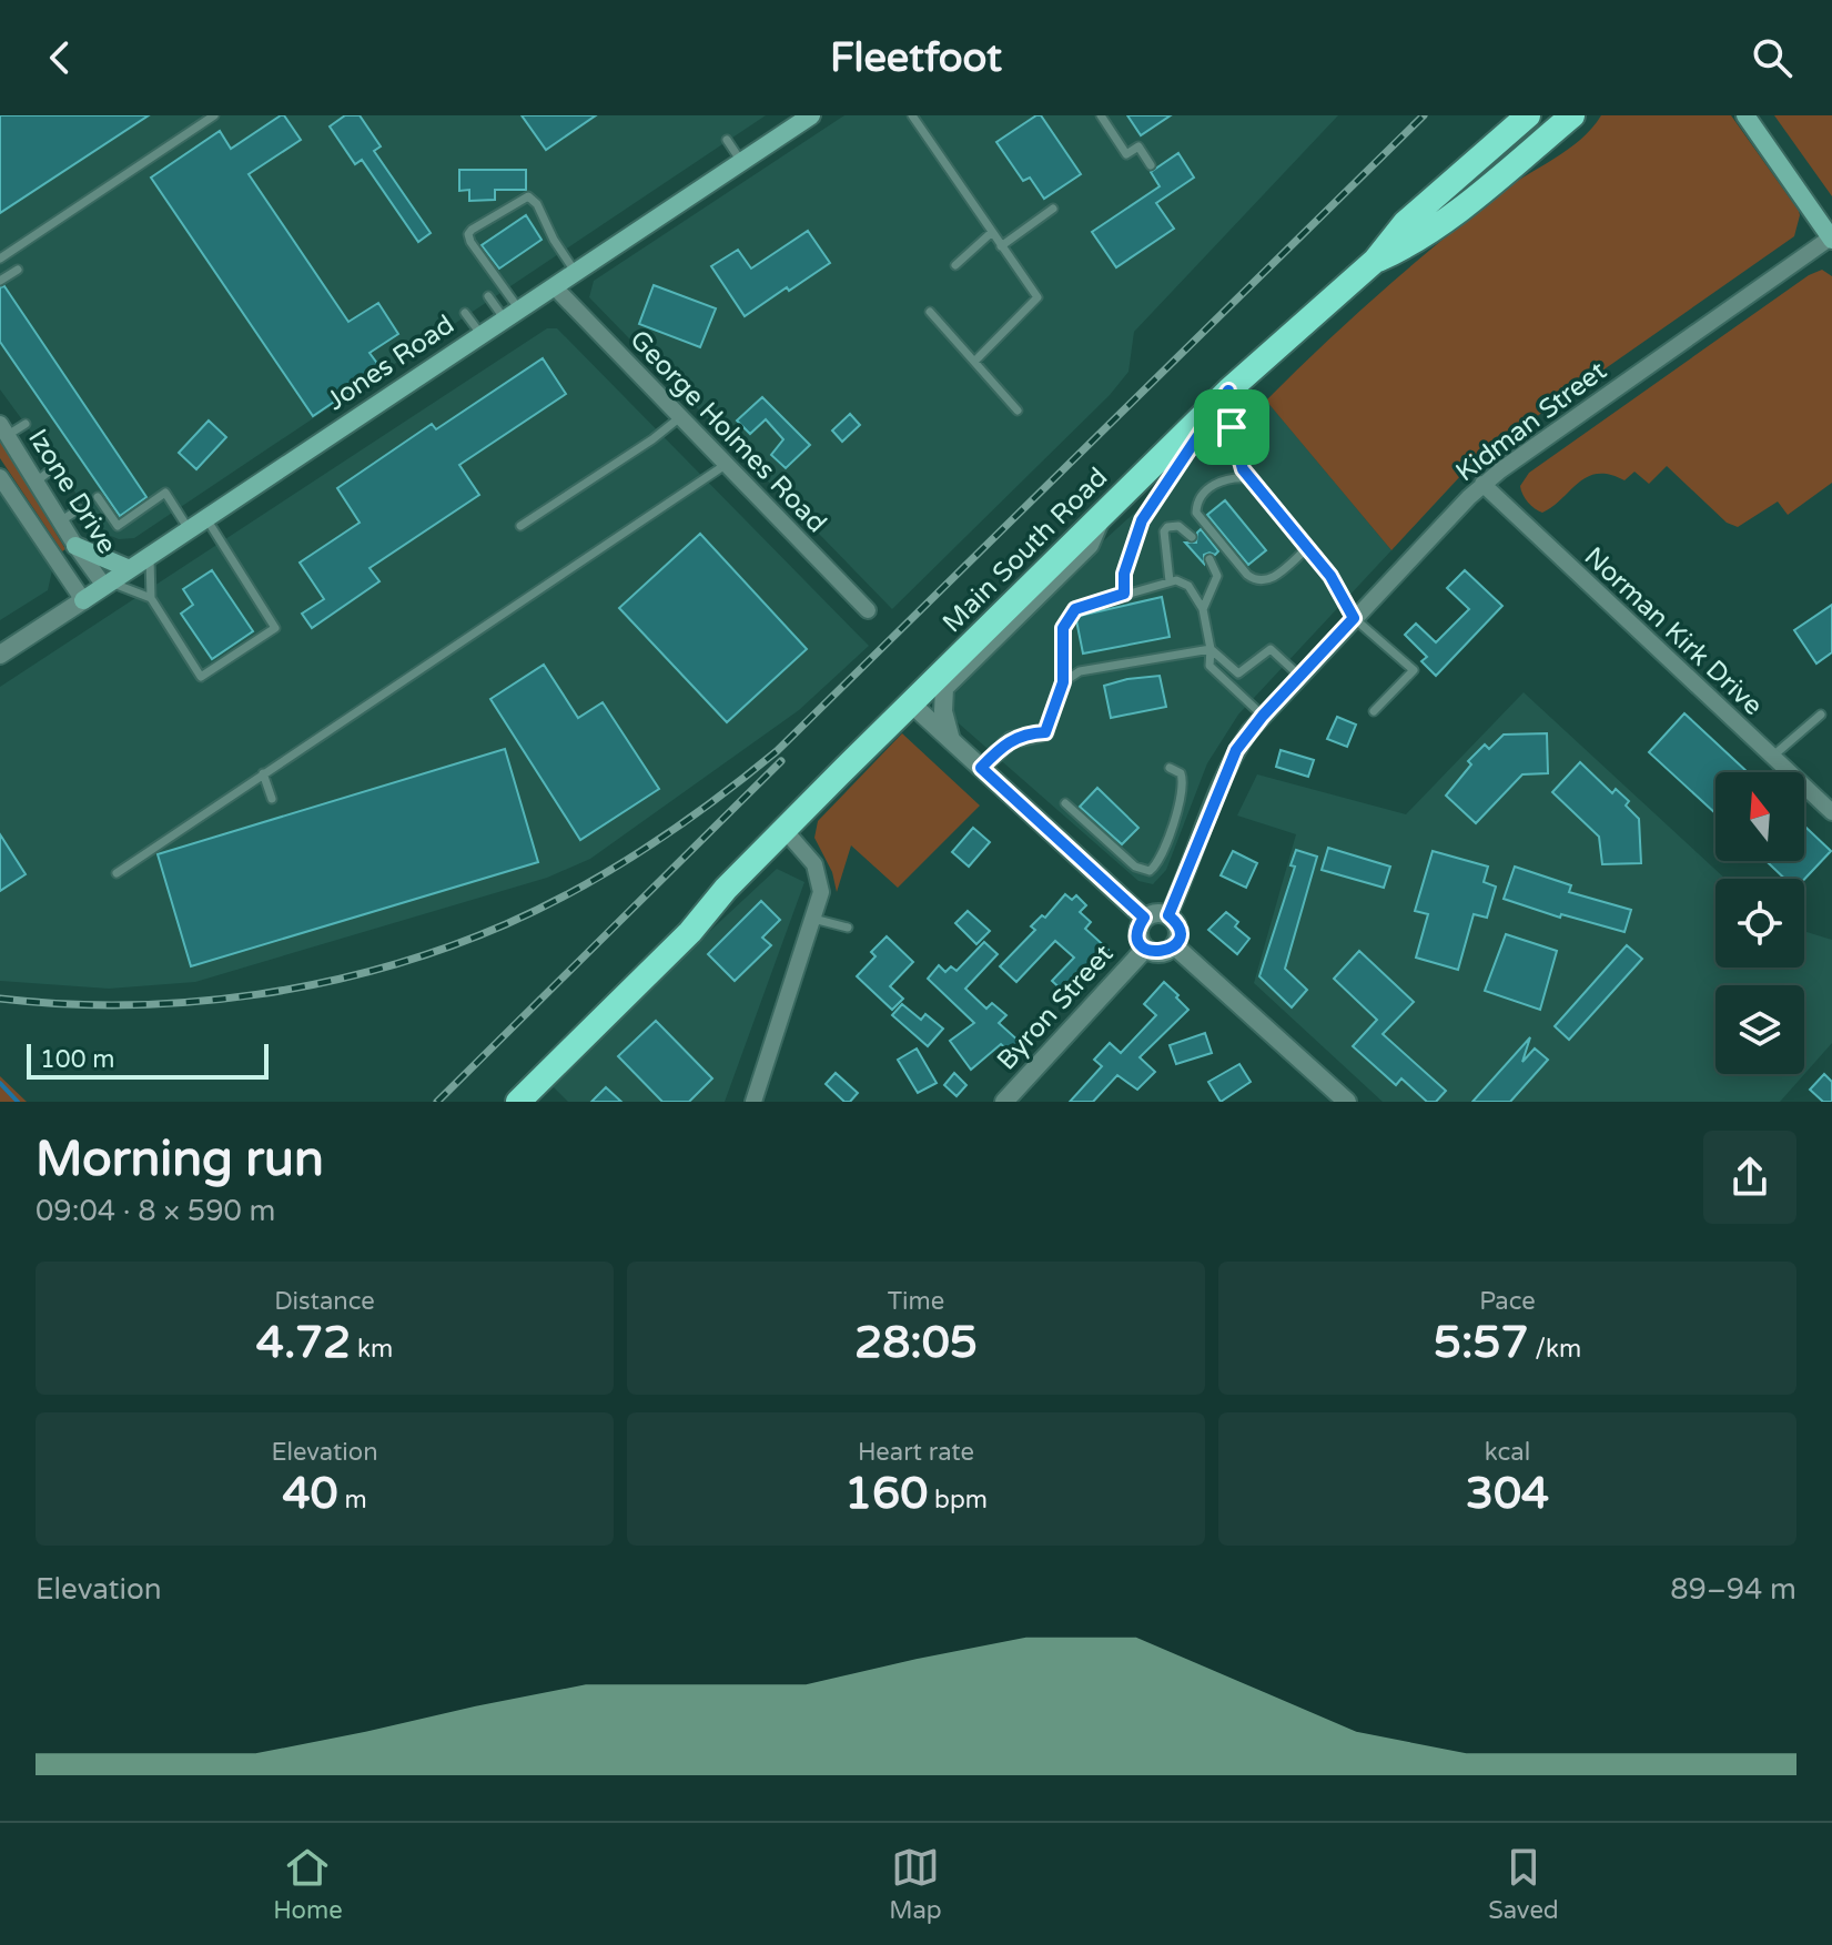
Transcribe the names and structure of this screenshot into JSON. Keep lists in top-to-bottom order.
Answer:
{
  "streets": {
    "highway": ["Main South Road"],
    "main road": ["Jones Road"],
    "street": [
      "Kidman Street",
      "George Holmes Road",
      "Izone Drive",
      "Norman Kirk Drive",
      "Byron Street"
    ]
  },
  "crossings": [
    ["Jones Road", "George Holmes Road"],
    ["Jones Road", "Izone Drive"],
    ["Kidman Street", "Norman Kirk Drive"],
    ["Kidman Street", "Byron Street"]
  ],
  "scale_bar": "100 m",
  "north": "top",
  "page": {
    "header": "Fleetfoot",
    "scale": "100 m",
    "heading": ["Morning run", "09:04 · 8 × 590 m"],
    "stats": [
      ["Distance", "4.72 km"],
      ["Time", "28:05"],
      ["Pace", "5:57 /km"],
      ["Elevation", "40 m"],
      ["Heart rate", "160 bpm"],
      ["kcal", "304"]
    ],
    "chart": ["Elevation", "89–94 m"],
    "tabs": ["Home", "Map", "Saved"]
  }
}
